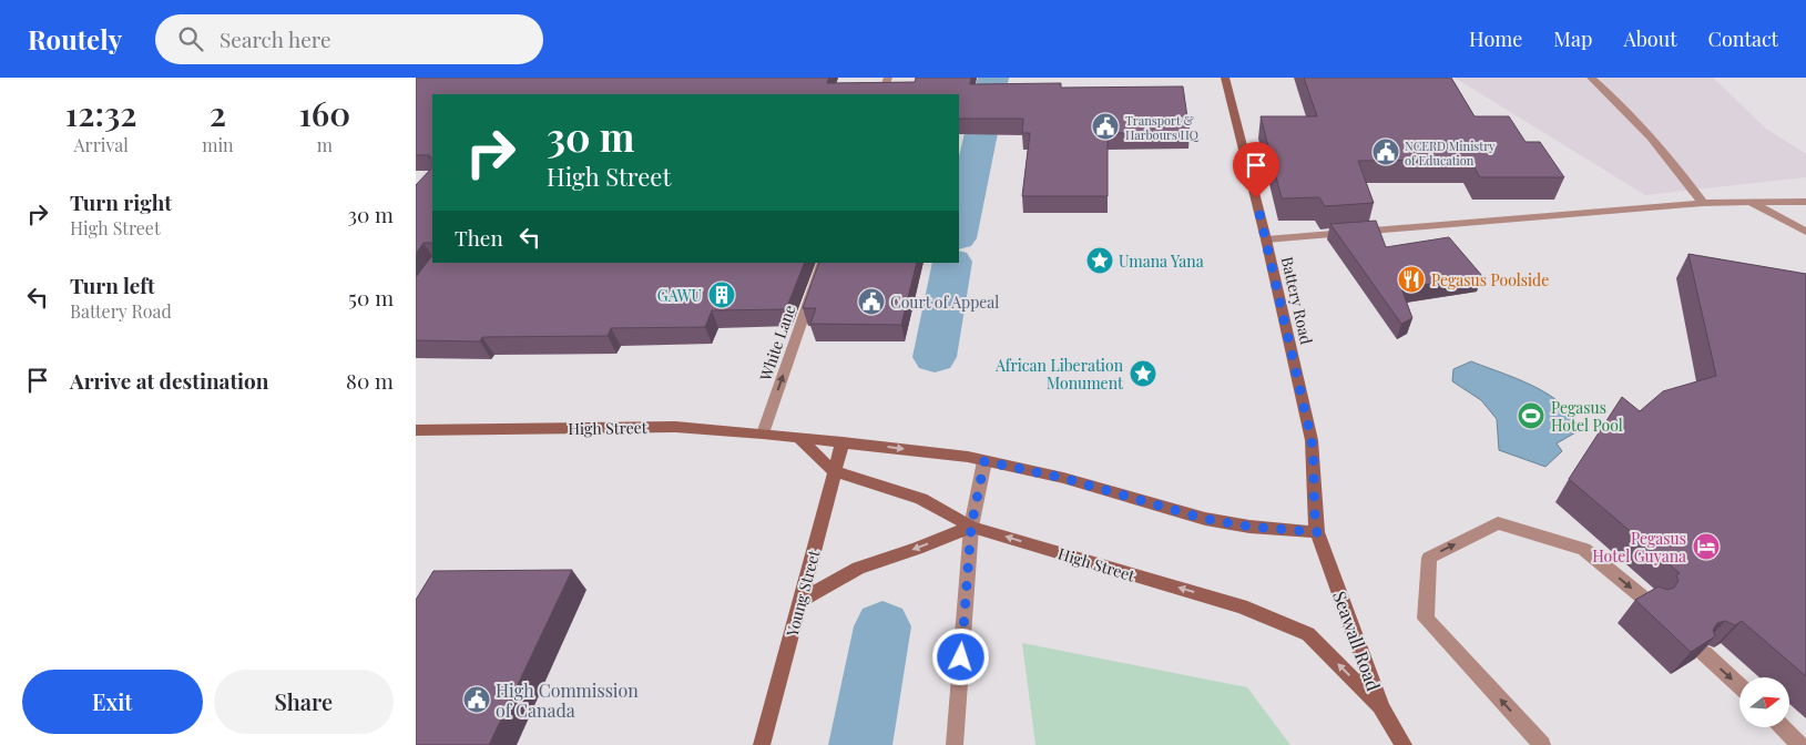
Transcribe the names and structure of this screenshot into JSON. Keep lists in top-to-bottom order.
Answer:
{
  "streets": {
    "street": [
      "Battery Road",
      "White Lane",
      "High Street",
      "Young Street",
      "Seawall Road"
    ]
  },
  "crossings": [
    ["Battery Road", "High Street"],
    ["Battery Road", "Seawall Road"],
    ["White Lane", "High Street"],
    ["High Street", "Young Street"],
    ["High Street", "Seawall Road"]
  ],
  "one_way": ["White Lane"],
  "places": {
    "public building": [
      "Transport & Harbours HQ",
      "NCERD Ministry of Education",
      "Court of Appeal",
      "High Commission of Canada"
    ],
    "place": ["Umana Yana", "African Liberation Monument"],
    "restaurant": ["Pegasus Poolside"],
    "building": ["GAWU"],
    "sports": ["Pegasus Hotel Pool"],
    "hotel": ["Pegasus Hotel Guyana"]
  },
  "north": "right",
  "page": {
    "header": "Routely",
    "search": "Search here",
    "nav": [
      "Home",
      "Map",
      "About",
      "Contact"
    ],
    "eta": [
      "12:32",
      "Arrival",
      "2",
      "min",
      "160",
      "m"
    ],
    "turn": ["30 m", "High Street"],
    "list": [
      {
        "name": "Turn right",
        "note": "High Street",
        "value": "30 m"
      },
      {
        "name": "Turn left",
        "note": "Battery Road",
        "value": "50 m"
      },
      {
        "name": "Arrive at destination",
        "value": "80 m"
      }
    ],
    "then": "Then",
    "buttons": ["Exit", "Share"]
  }
}
